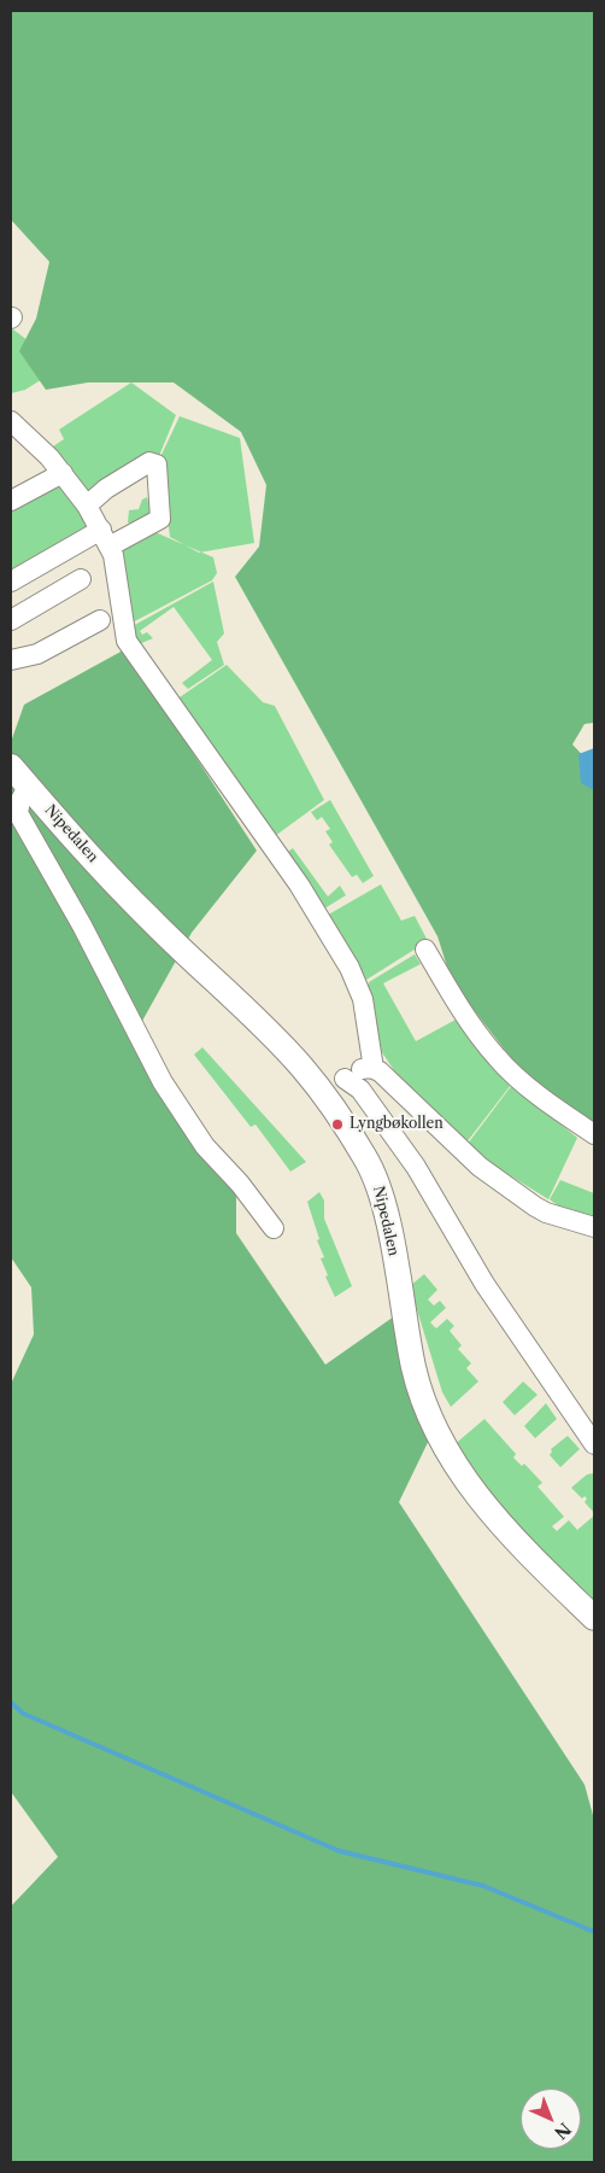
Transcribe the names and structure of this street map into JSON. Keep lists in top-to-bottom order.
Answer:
{
  "streets": {
    "street": ["Nipedalen"]
  },
  "places": ["Lyngbøkollen"],
  "north": "bottom right"
}
